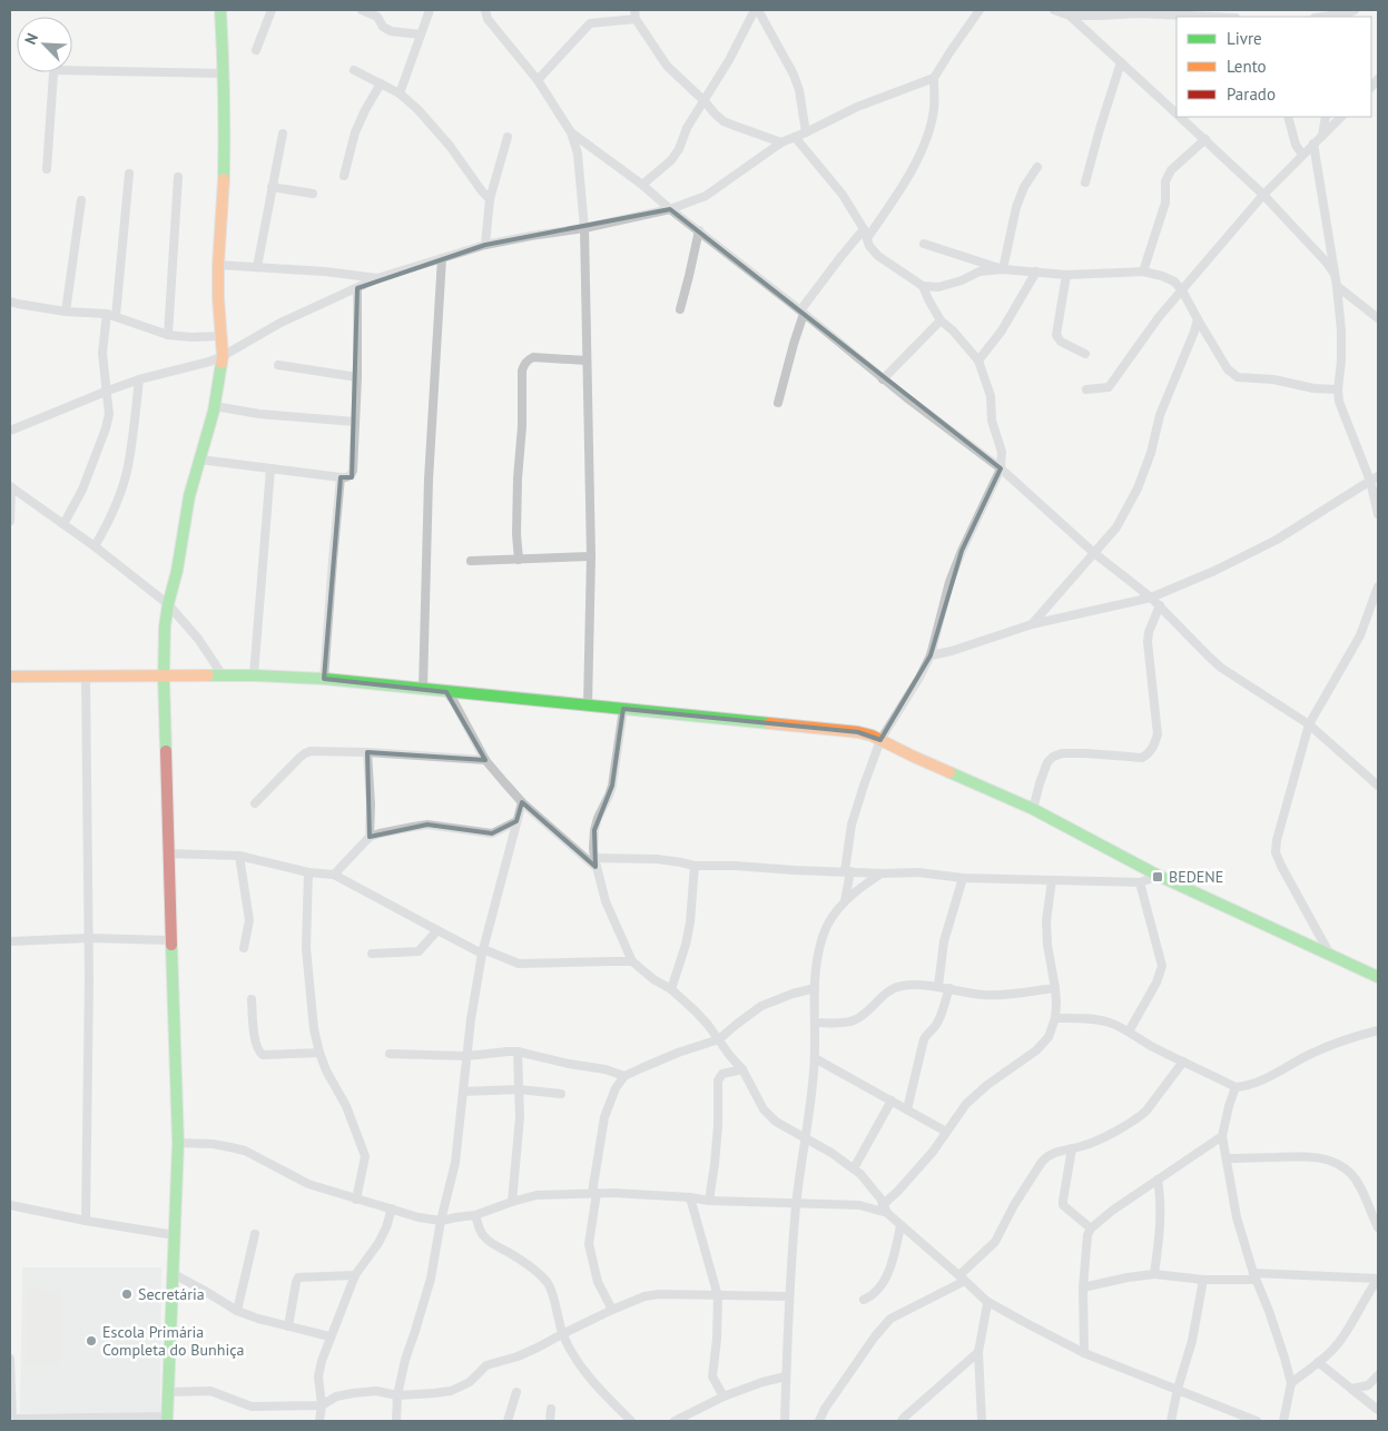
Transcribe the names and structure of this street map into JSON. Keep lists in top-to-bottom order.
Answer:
{
  "places": {
    "transit": ["BEDENE"],
    "other": ["Secretária", "Escola Primária Completa do Bunhiça"]
  },
  "legend": ["Livre", "Lento", "Parado"],
  "north": "top left"
}
